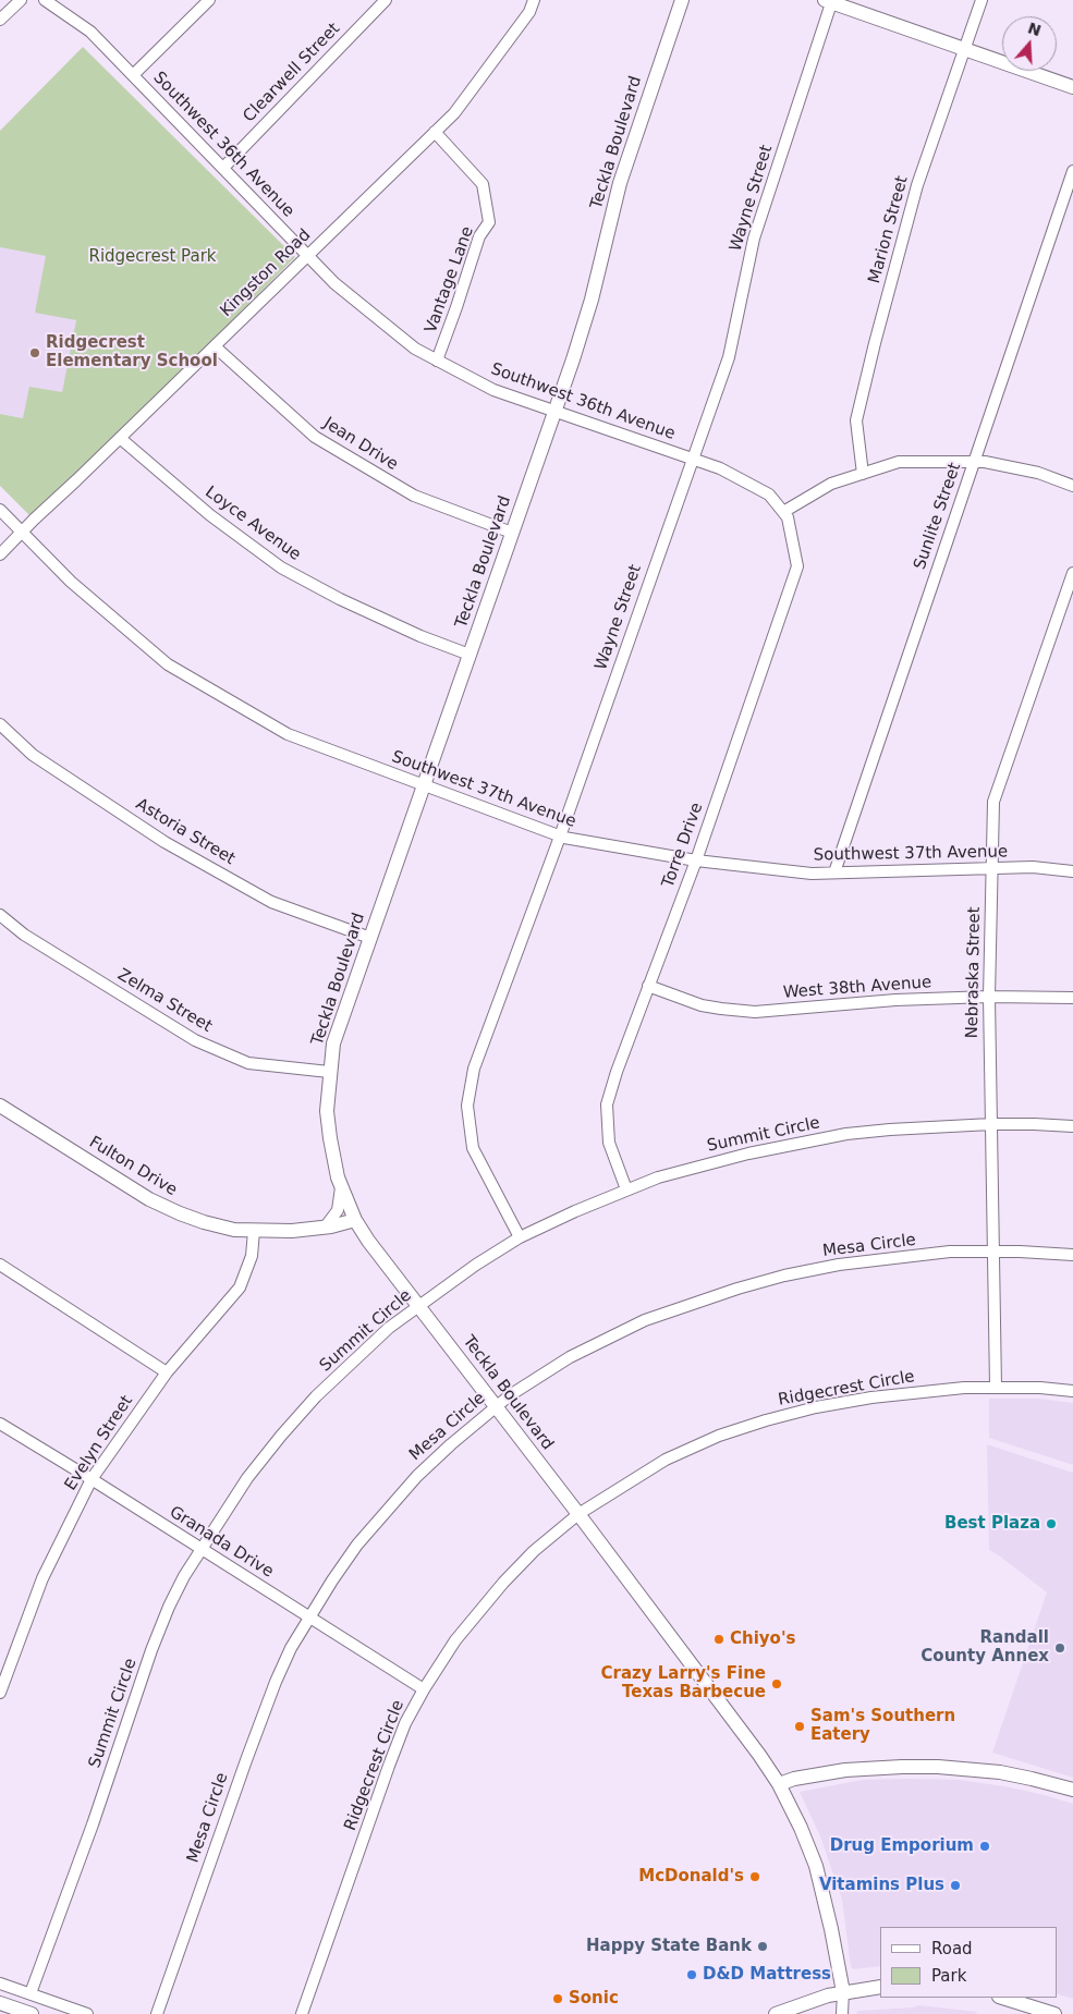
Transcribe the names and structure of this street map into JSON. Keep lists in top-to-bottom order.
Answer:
{
  "streets": {
    "main road": ["Teckla Boulevard", "Fulton Drive"],
    "street": [
      "Clearwell Street",
      "Southwest 36th Avenue",
      "Wayne Street",
      "Marion Street",
      "Kingston Road",
      "Vantage Lane",
      "Jean Drive",
      "Sunlite Street",
      "Loyce Avenue",
      "Southwest 37th Avenue",
      "Astoria Street",
      "Torre Drive",
      "Nebraska Street",
      "West 38th Avenue",
      "Zelma Street",
      "Summit Circle",
      "Mesa Circle",
      "Ridgecrest Circle",
      "Evelyn Street",
      "Granada Drive"
    ]
  },
  "crossings": [
    ["Clearwell Street", "Southwest 36th Avenue"],
    ["Teckla Boulevard", "Southwest 36th Avenue"],
    ["Teckla Boulevard", "Jean Drive"],
    ["Teckla Boulevard", "Loyce Avenue"],
    ["Teckla Boulevard", "Southwest 37th Avenue"],
    ["Teckla Boulevard", "Astoria Street"],
    ["Teckla Boulevard", "Zelma Street"],
    ["Teckla Boulevard", "Summit Circle"],
    ["Teckla Boulevard", "Fulton Drive"],
    ["Teckla Boulevard", "Mesa Circle"],
    ["Teckla Boulevard", "Ridgecrest Circle"],
    ["Southwest 36th Avenue", "Wayne Street"],
    ["Southwest 36th Avenue", "Kingston Road"],
    ["Southwest 36th Avenue", "Vantage Lane"],
    ["Southwest 36th Avenue", "Torre Drive"],
    ["Wayne Street", "Southwest 37th Avenue"],
    ["Wayne Street", "Summit Circle"],
    ["Kingston Road", "Vantage Lane"],
    ["Kingston Road", "Jean Drive"],
    ["Kingston Road", "Loyce Avenue"],
    ["Kingston Road", "Southwest 37th Avenue"],
    ["Sunlite Street", "Southwest 37th Avenue"],
    ["Southwest 37th Avenue", "Torre Drive"],
    ["Southwest 37th Avenue", "Nebraska Street"],
    ["Torre Drive", "West 38th Avenue"],
    ["Torre Drive", "Summit Circle"],
    ["Nebraska Street", "West 38th Avenue"],
    ["Nebraska Street", "Summit Circle"],
    ["Nebraska Street", "Mesa Circle"],
    ["Nebraska Street", "Ridgecrest Circle"],
    ["Summit Circle", "Granada Drive"],
    ["Fulton Drive", "Evelyn Street"],
    ["Mesa Circle", "Granada Drive"],
    ["Ridgecrest Circle", "Granada Drive"],
    ["Evelyn Street", "Granada Drive"]
  ],
  "parks": ["Ridgecrest Park"],
  "places": [
    "Ridgecrest Elementary School",
    "Best Plaza",
    "Chiyo's",
    "Randall County Annex",
    "Crazy Larry's Fine Texas Barbecue",
    "Sam's Southern Eatery",
    "Drug Emporium",
    "McDonald's",
    "Vitamins Plus",
    "Happy State Bank",
    "D&D Mattress",
    "Sonic"
  ],
  "legend": ["Road", "Park"],
  "north": "top"
}
